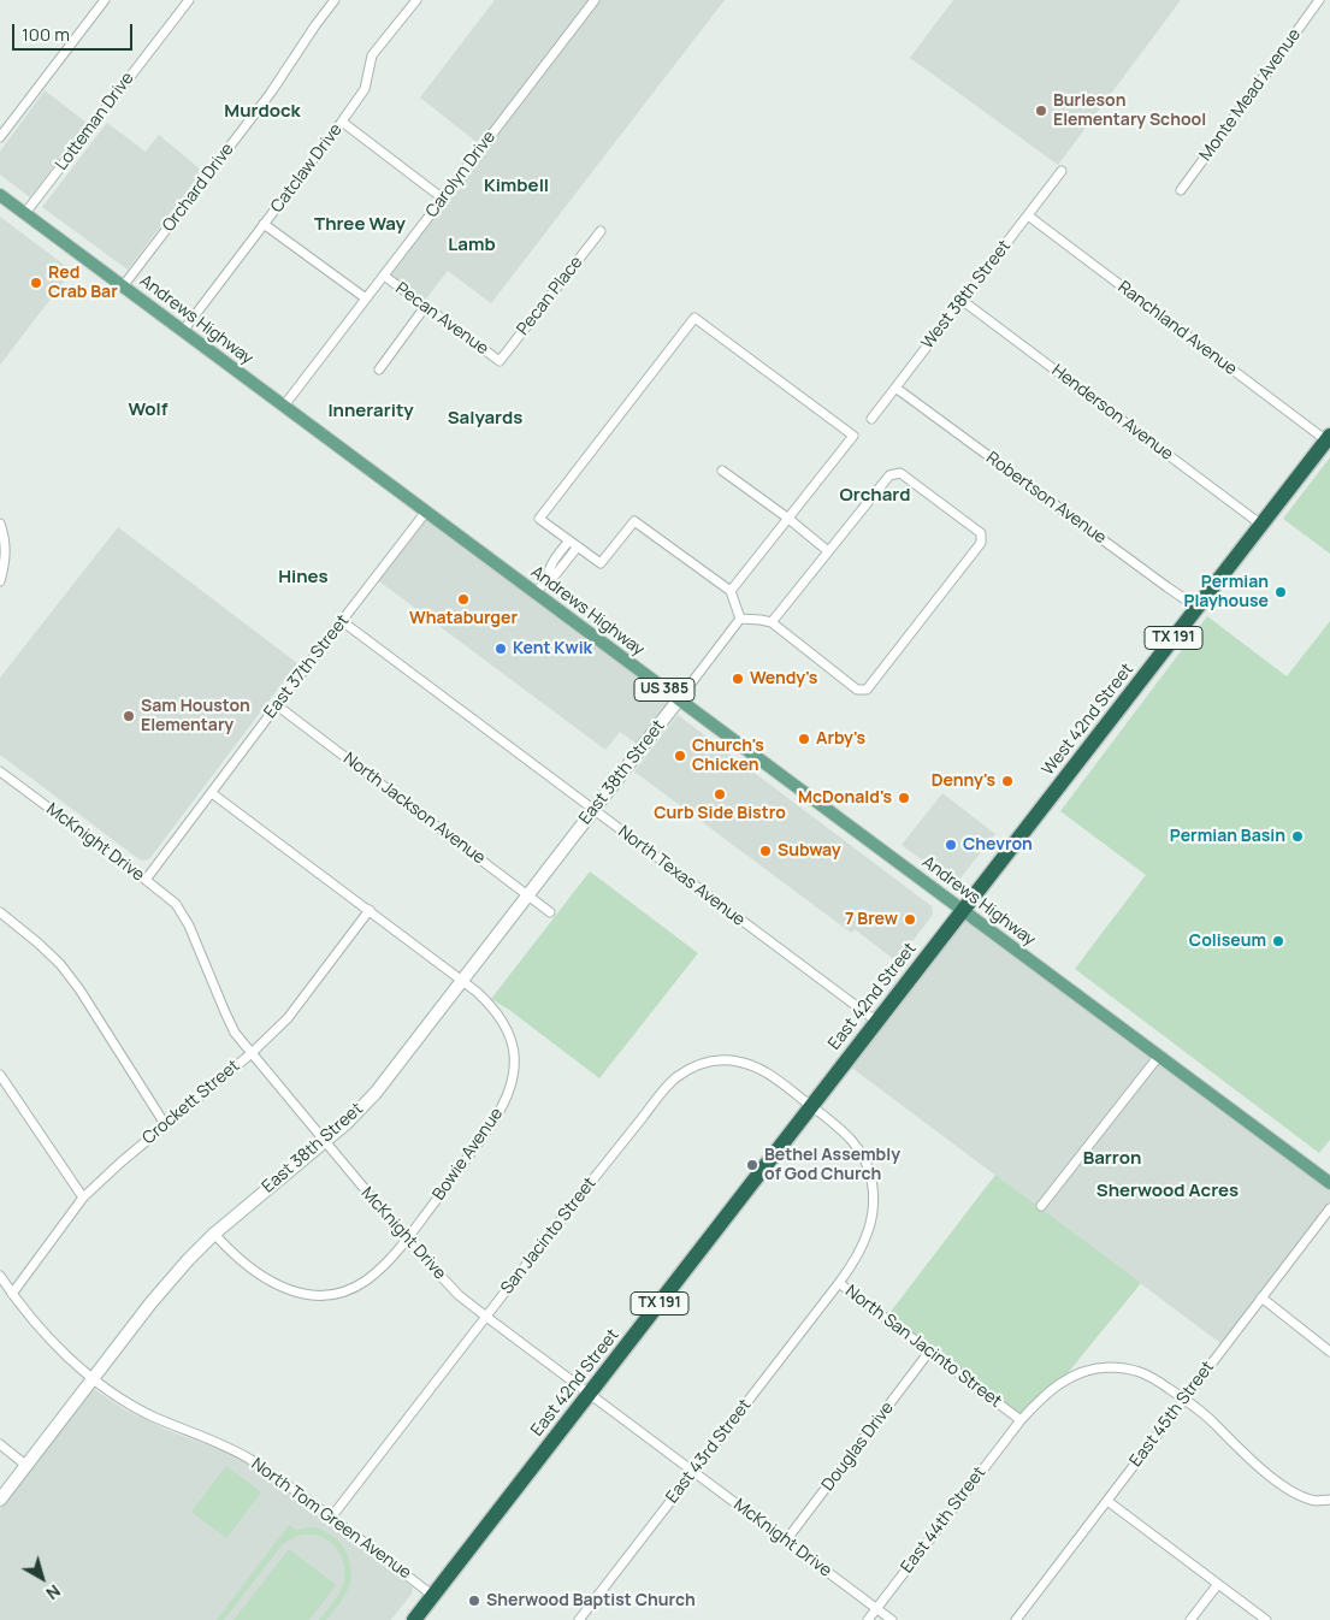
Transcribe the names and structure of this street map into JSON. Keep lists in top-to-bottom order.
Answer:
{
  "streets": {
    "highway": ["TX 191", "West 42nd Street", "East 42nd Street"],
    "main road": ["Andrews Highway", "US 385"],
    "street": [
      "Monte Mead Avenue",
      "Lotteman Drive",
      "Catclaw Drive",
      "Carolyn Drive",
      "Orchard Drive",
      "West 38th Street",
      "Pecan Place",
      "Pecan Avenue",
      "Ranchland Avenue",
      "Henderson Avenue",
      "Robertson Avenue",
      "East 37th Street",
      "East 38th Street",
      "North Jackson Avenue",
      "McKnight Drive",
      "North Texas Avenue",
      "Crockett Street",
      "Bowie Avenue",
      "San Jacinto Street",
      "North San Jacinto Street",
      "East 45th Street",
      "Douglas Drive",
      "East 43rd Street",
      "North Tom Green Avenue",
      "East 44th Street"
    ]
  },
  "crossings": [
    ["Lotteman Drive", "Andrews Highway"],
    ["Catclaw Drive", "Andrews Highway"],
    ["Carolyn Drive", "Pecan Avenue"],
    ["Carolyn Drive", "Andrews Highway"],
    ["Orchard Drive", "Andrews Highway"],
    ["West 38th Street", "Ranchland Avenue"],
    ["West 38th Street", "Henderson Avenue"],
    ["West 38th Street", "Robertson Avenue"],
    ["Pecan Place", "Pecan Avenue"],
    ["Andrews Highway", "East 37th Street"],
    ["Andrews Highway", "West 42nd Street"],
    ["Andrews Highway", "East 38th Street"],
    ["Andrews Highway", "East 42nd Street"],
    ["Ranchland Avenue", "West 42nd Street"],
    ["Henderson Avenue", "West 42nd Street"],
    ["Robertson Avenue", "West 42nd Street"],
    ["East 37th Street", "North Jackson Avenue"],
    ["East 37th Street", "McKnight Drive"],
    ["East 37th Street", "North Texas Avenue"],
    ["East 37th Street", "Bowie Avenue"],
    ["West 42nd Street", "East 42nd Street"],
    ["East 38th Street", "North Jackson Avenue"],
    ["East 38th Street", "McKnight Drive"],
    ["East 38th Street", "North Texas Avenue"],
    ["East 38th Street", "Bowie Avenue"],
    ["East 38th Street", "North Tom Green Avenue"],
    ["McKnight Drive", "East 42nd Street"],
    ["McKnight Drive", "Crockett Street"],
    ["McKnight Drive", "Bowie Avenue"],
    ["McKnight Drive", "San Jacinto Street"],
    ["McKnight Drive", "Douglas Drive"],
    ["McKnight Drive", "East 43rd Street"],
    ["McKnight Drive", "East 44th Street"],
    ["North Texas Avenue", "East 42nd Street"],
    ["East 42nd Street", "San Jacinto Street"],
    ["East 42nd Street", "North San Jacinto Street"],
    ["East 42nd Street", "North Tom Green Avenue"],
    ["Crockett Street", "Bowie Avenue"],
    ["Crockett Street", "North Tom Green Avenue"],
    ["San Jacinto Street", "North San Jacinto Street"],
    ["San Jacinto Street", "North Tom Green Avenue"],
    ["North San Jacinto Street", "Douglas Drive"],
    ["North San Jacinto Street", "East 43rd Street"],
    ["North San Jacinto Street", "East 44th Street"]
  ],
  "districts": [
    "Murdock",
    "Kimbell",
    "Three Way",
    "Lamb",
    "Wolf",
    "Innerarity",
    "Salyards",
    "Orchard",
    "Hines",
    "Barron",
    "Sherwood Acres"
  ],
  "places": [
    "Burleson Elementary School",
    "Red Crab Bar",
    "Permian Playhouse",
    "Whataburger",
    "Kent Kwik",
    "Wendy's",
    "Sam Houston Elementary",
    "Arby's",
    "Church's Chicken",
    "Denny's",
    "Curb Side Bistro",
    "McDonald's",
    "Permian Basin",
    "Chevron",
    "Subway",
    "7 Brew",
    "Coliseum",
    "Bethel Assembly of God Church",
    "Sherwood Baptist Church"
  ],
  "scale_bar": "100 m",
  "north": "bottom right"
}
